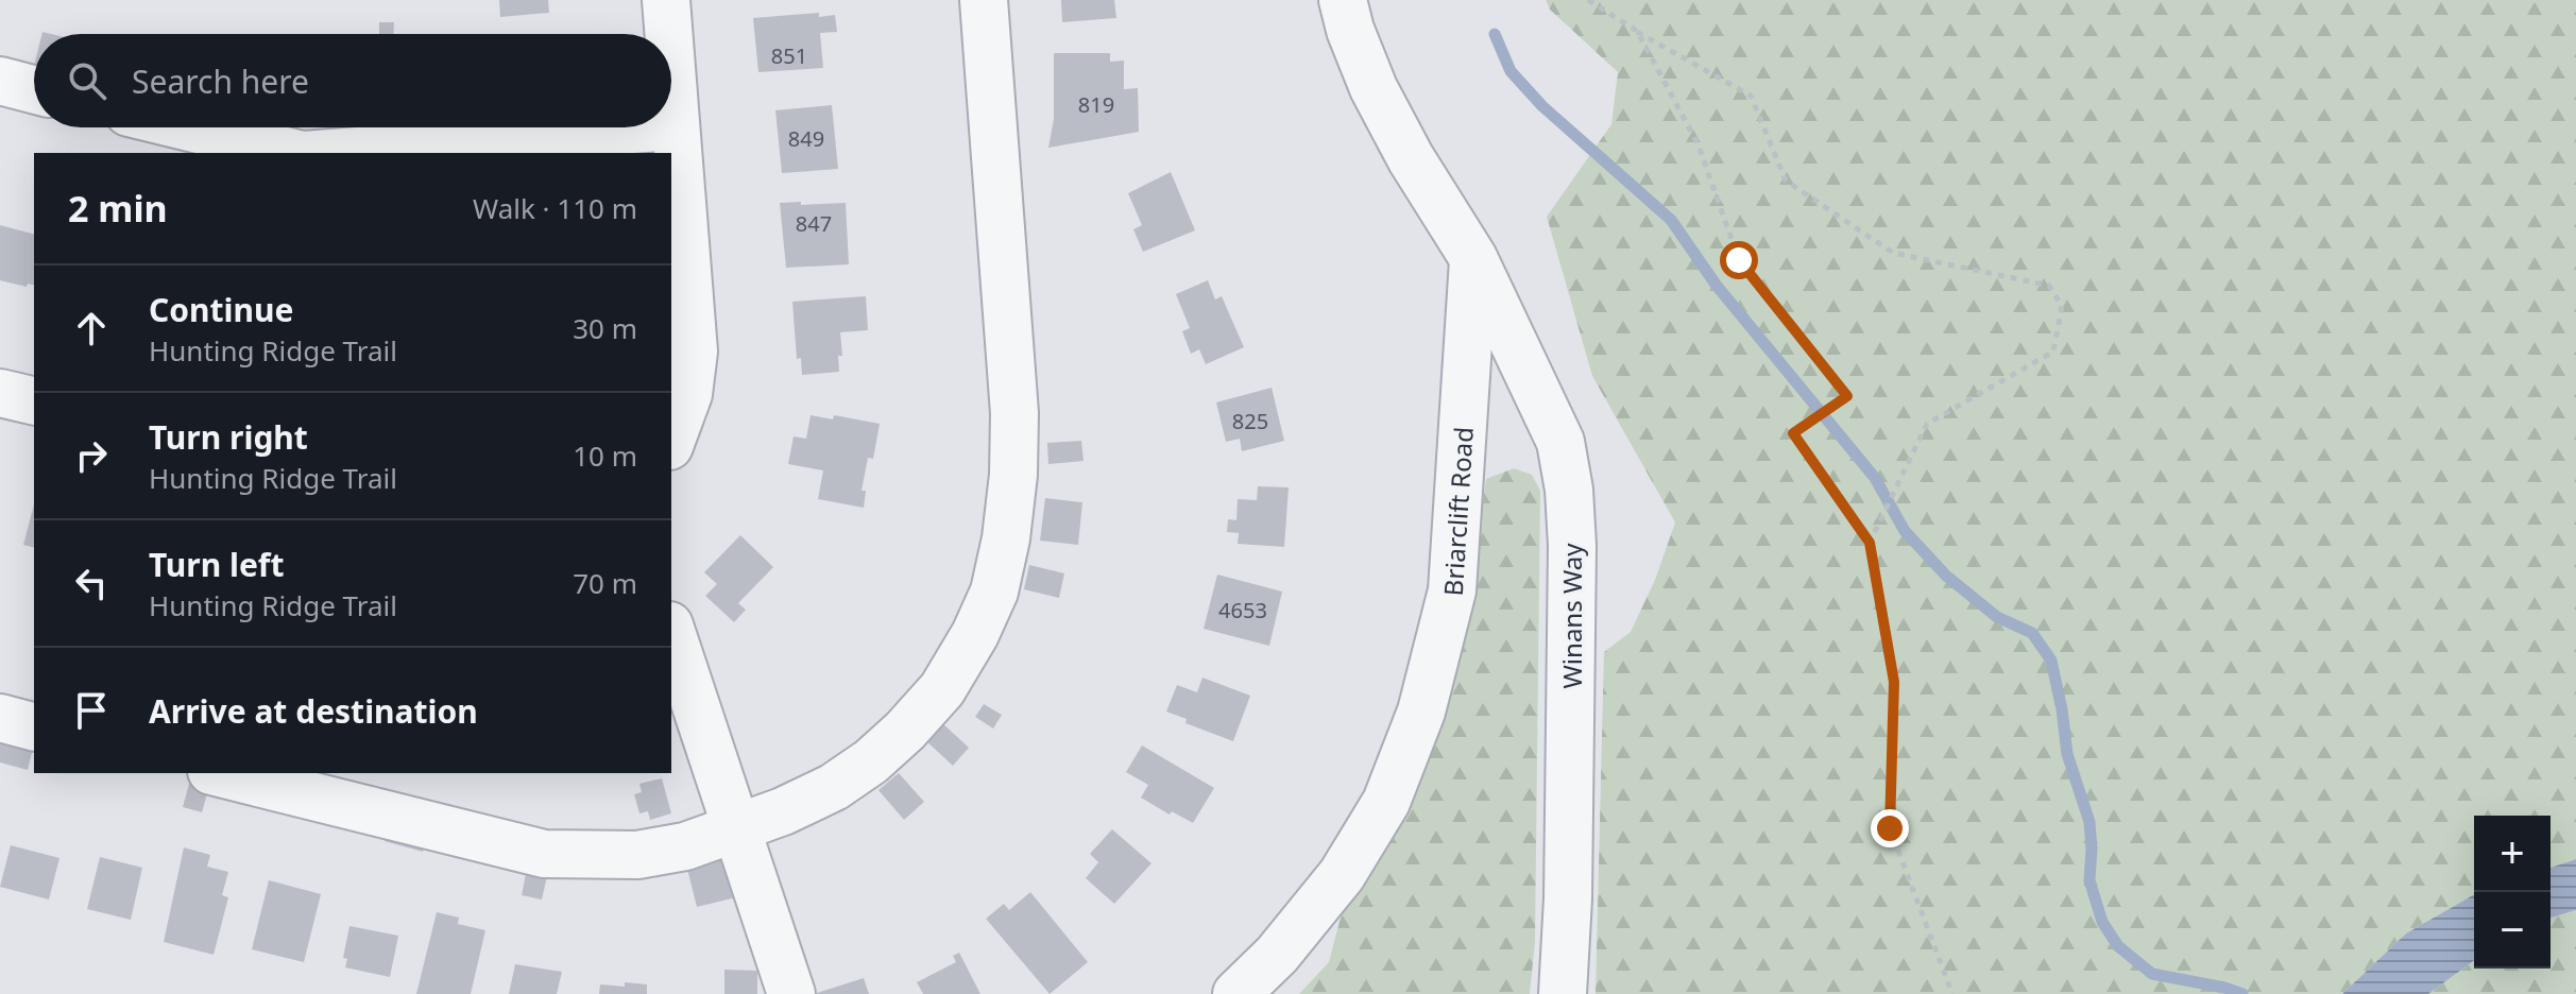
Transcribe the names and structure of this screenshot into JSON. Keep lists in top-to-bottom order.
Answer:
{
  "streets": {
    "street": ["Briarclift Road", "Winans Way"]
  },
  "crossings": [
    ["Briarclift Road", "Winans Way"]
  ],
  "house_numbers": [
    "851",
    "819",
    "849",
    "847",
    "825",
    "4653"
  ],
  "page": {
    "search": "Search here",
    "heading": ["2 min", "Walk · 110 m"],
    "list": [
      ["Continue", "Hunting Ridge Trail", "30 m"],
      ["Turn right", "Hunting Ridge Trail", "10 m"],
      ["Turn left", "Hunting Ridge Trail", "70 m"],
      "Arrive at destination"
    ],
    "map_buttons": ["+", "−"]
  }
}
